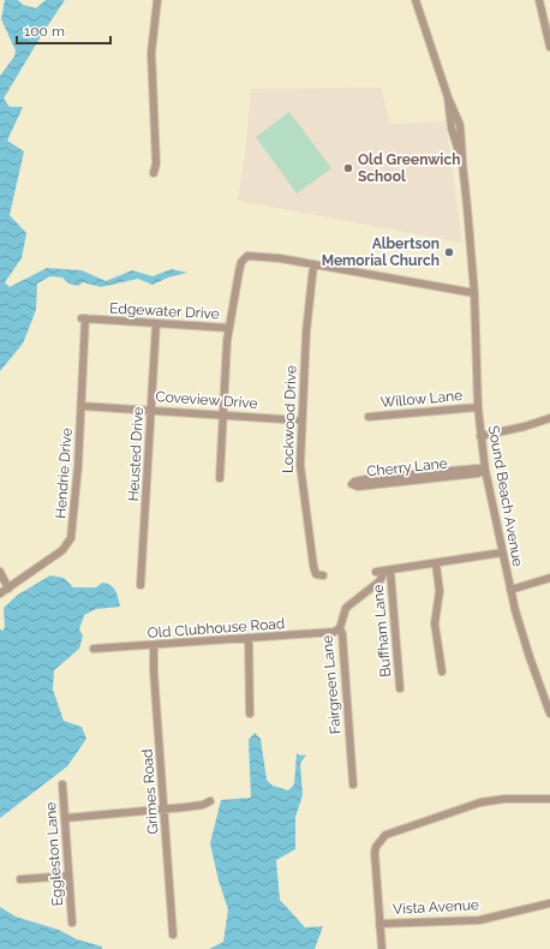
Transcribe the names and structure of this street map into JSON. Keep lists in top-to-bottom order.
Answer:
{
  "streets": {
    "street": [
      "Edgewater Drive",
      "Willow Lane",
      "Coveview Drive",
      "Lockwood Drive",
      "Heusted Drive",
      "Cherry Lane",
      "Hendrie Drive",
      "Sound Beach Avenue",
      "Old Clubhouse Road",
      "Buffham Lane",
      "Fairgreen Lane",
      "Grimes Road",
      "Eggleston Lane",
      "Vista Avenue"
    ]
  },
  "crossings": [
    ["Edgewater Drive", "Lockwood Drive"],
    ["Edgewater Drive", "Heusted Drive"],
    ["Edgewater Drive", "Hendrie Drive"],
    ["Edgewater Drive", "Sound Beach Avenue"],
    ["Willow Lane", "Sound Beach Avenue"],
    ["Coveview Drive", "Lockwood Drive"],
    ["Coveview Drive", "Heusted Drive"],
    ["Coveview Drive", "Hendrie Drive"],
    ["Cherry Lane", "Sound Beach Avenue"],
    ["Old Clubhouse Road", "Fairgreen Lane"],
    ["Old Clubhouse Road", "Grimes Road"],
    ["Buffham Lane", "Fairgreen Lane"]
  ],
  "places": ["Old Greenwich School", "Albertson Memorial Church"],
  "scale_bar": "100 m"
}
